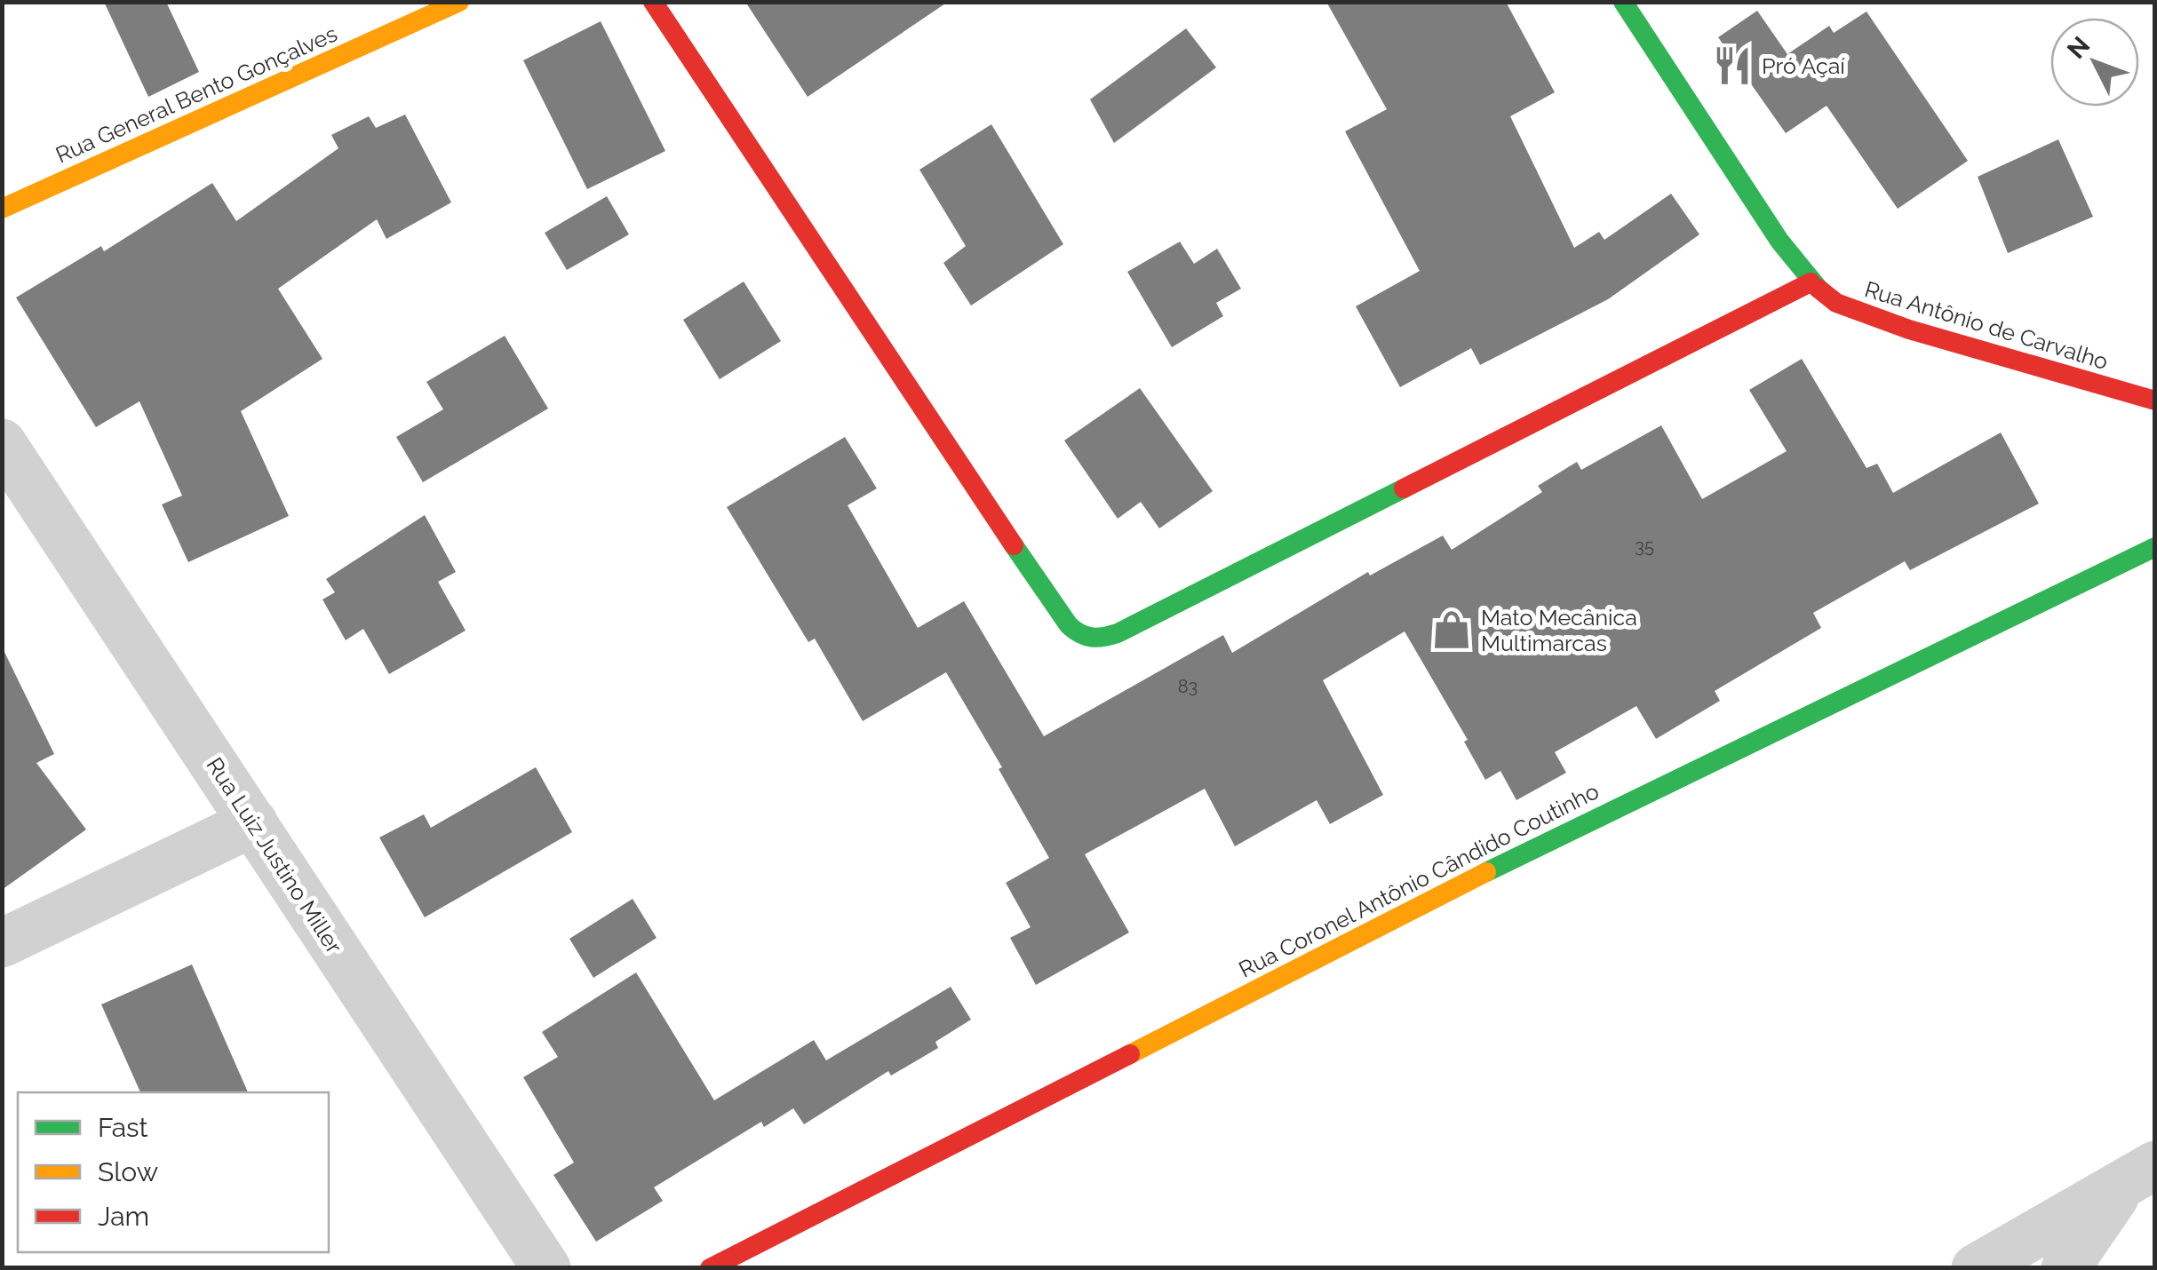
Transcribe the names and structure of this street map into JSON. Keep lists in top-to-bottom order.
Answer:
{
  "streets": {
    "main road": ["Rua General Bento Gonçalves", "Rua Antônio de Carvalho", "Rua Coronel Antônio Cândido Coutinho"],
    "street": ["Rua Luiz Justino Miller"]
  },
  "places": {
    "restaurant": ["Pró Açaí"],
    "shop": ["Mato Mecânica Multimarcas"]
  },
  "house_numbers": ["35", "83"],
  "legend": ["Fast", "Slow", "Jam"],
  "north": "top left"
}
